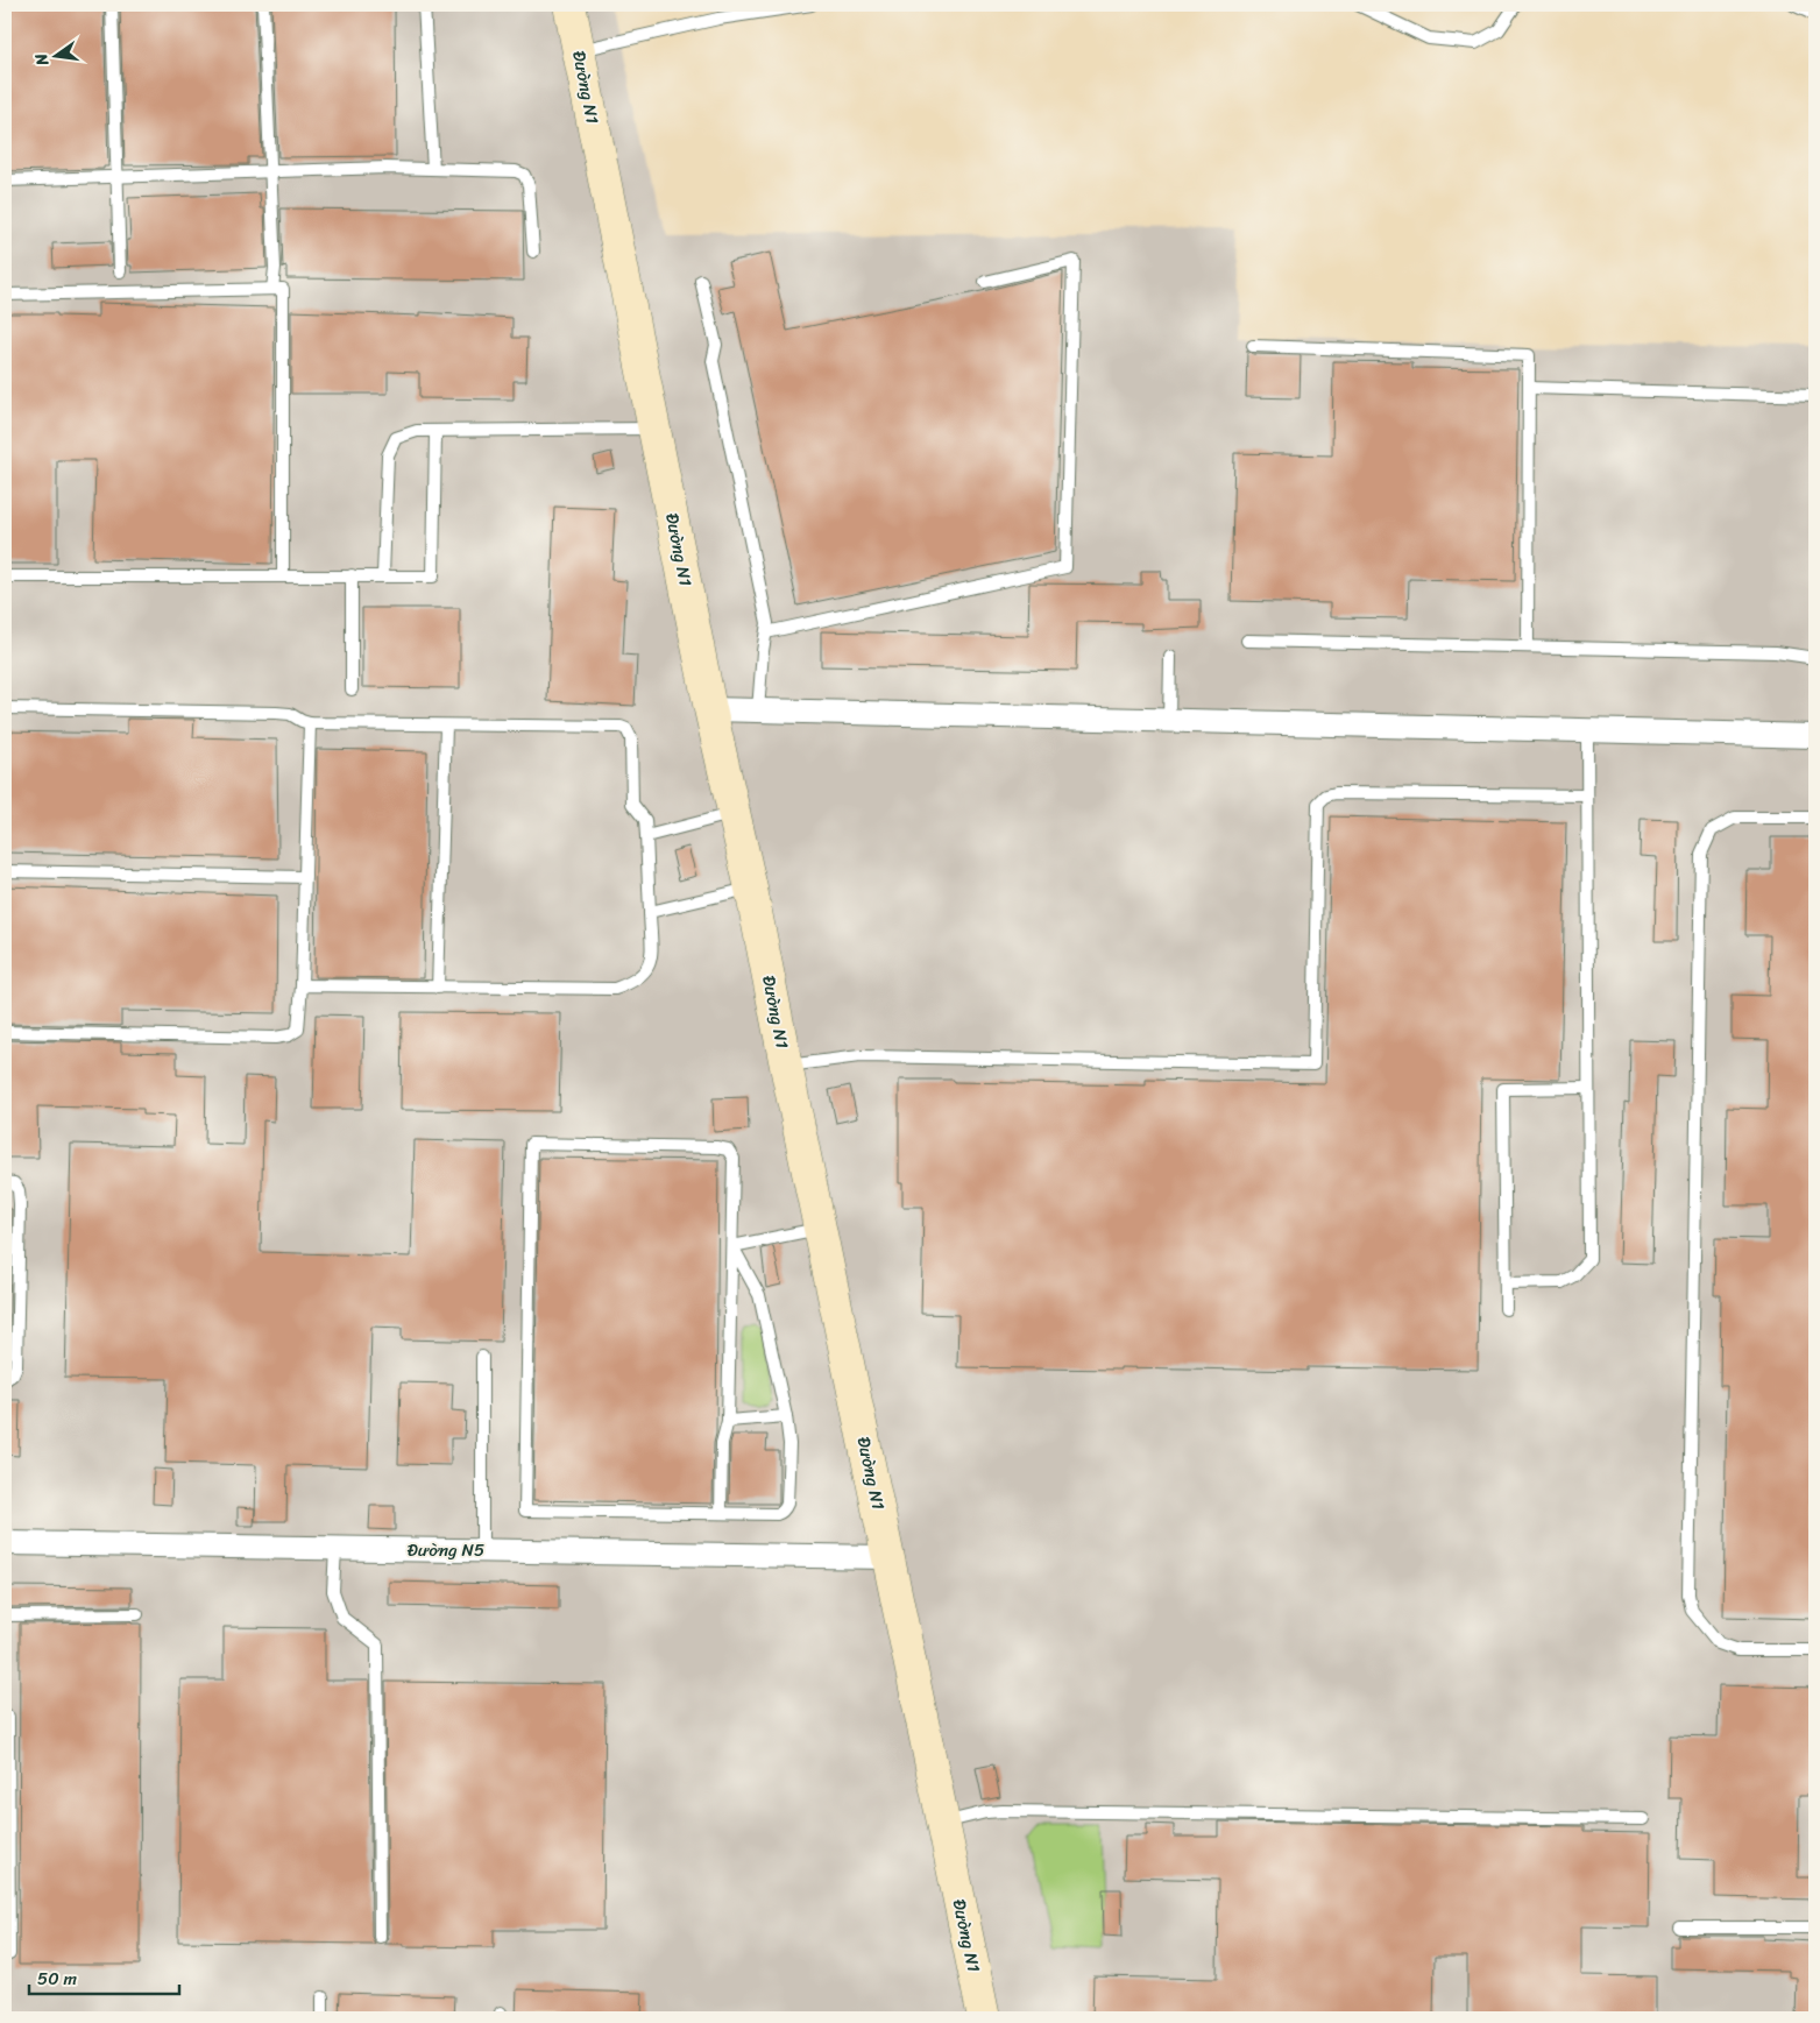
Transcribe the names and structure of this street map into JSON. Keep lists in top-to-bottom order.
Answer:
{
  "streets": {
    "street": ["Đường N1", "Đường N5"]
  },
  "crossings": [
    ["Đường N1", "Đường N5"]
  ],
  "scale_bar": "50 m",
  "north": "left"
}
